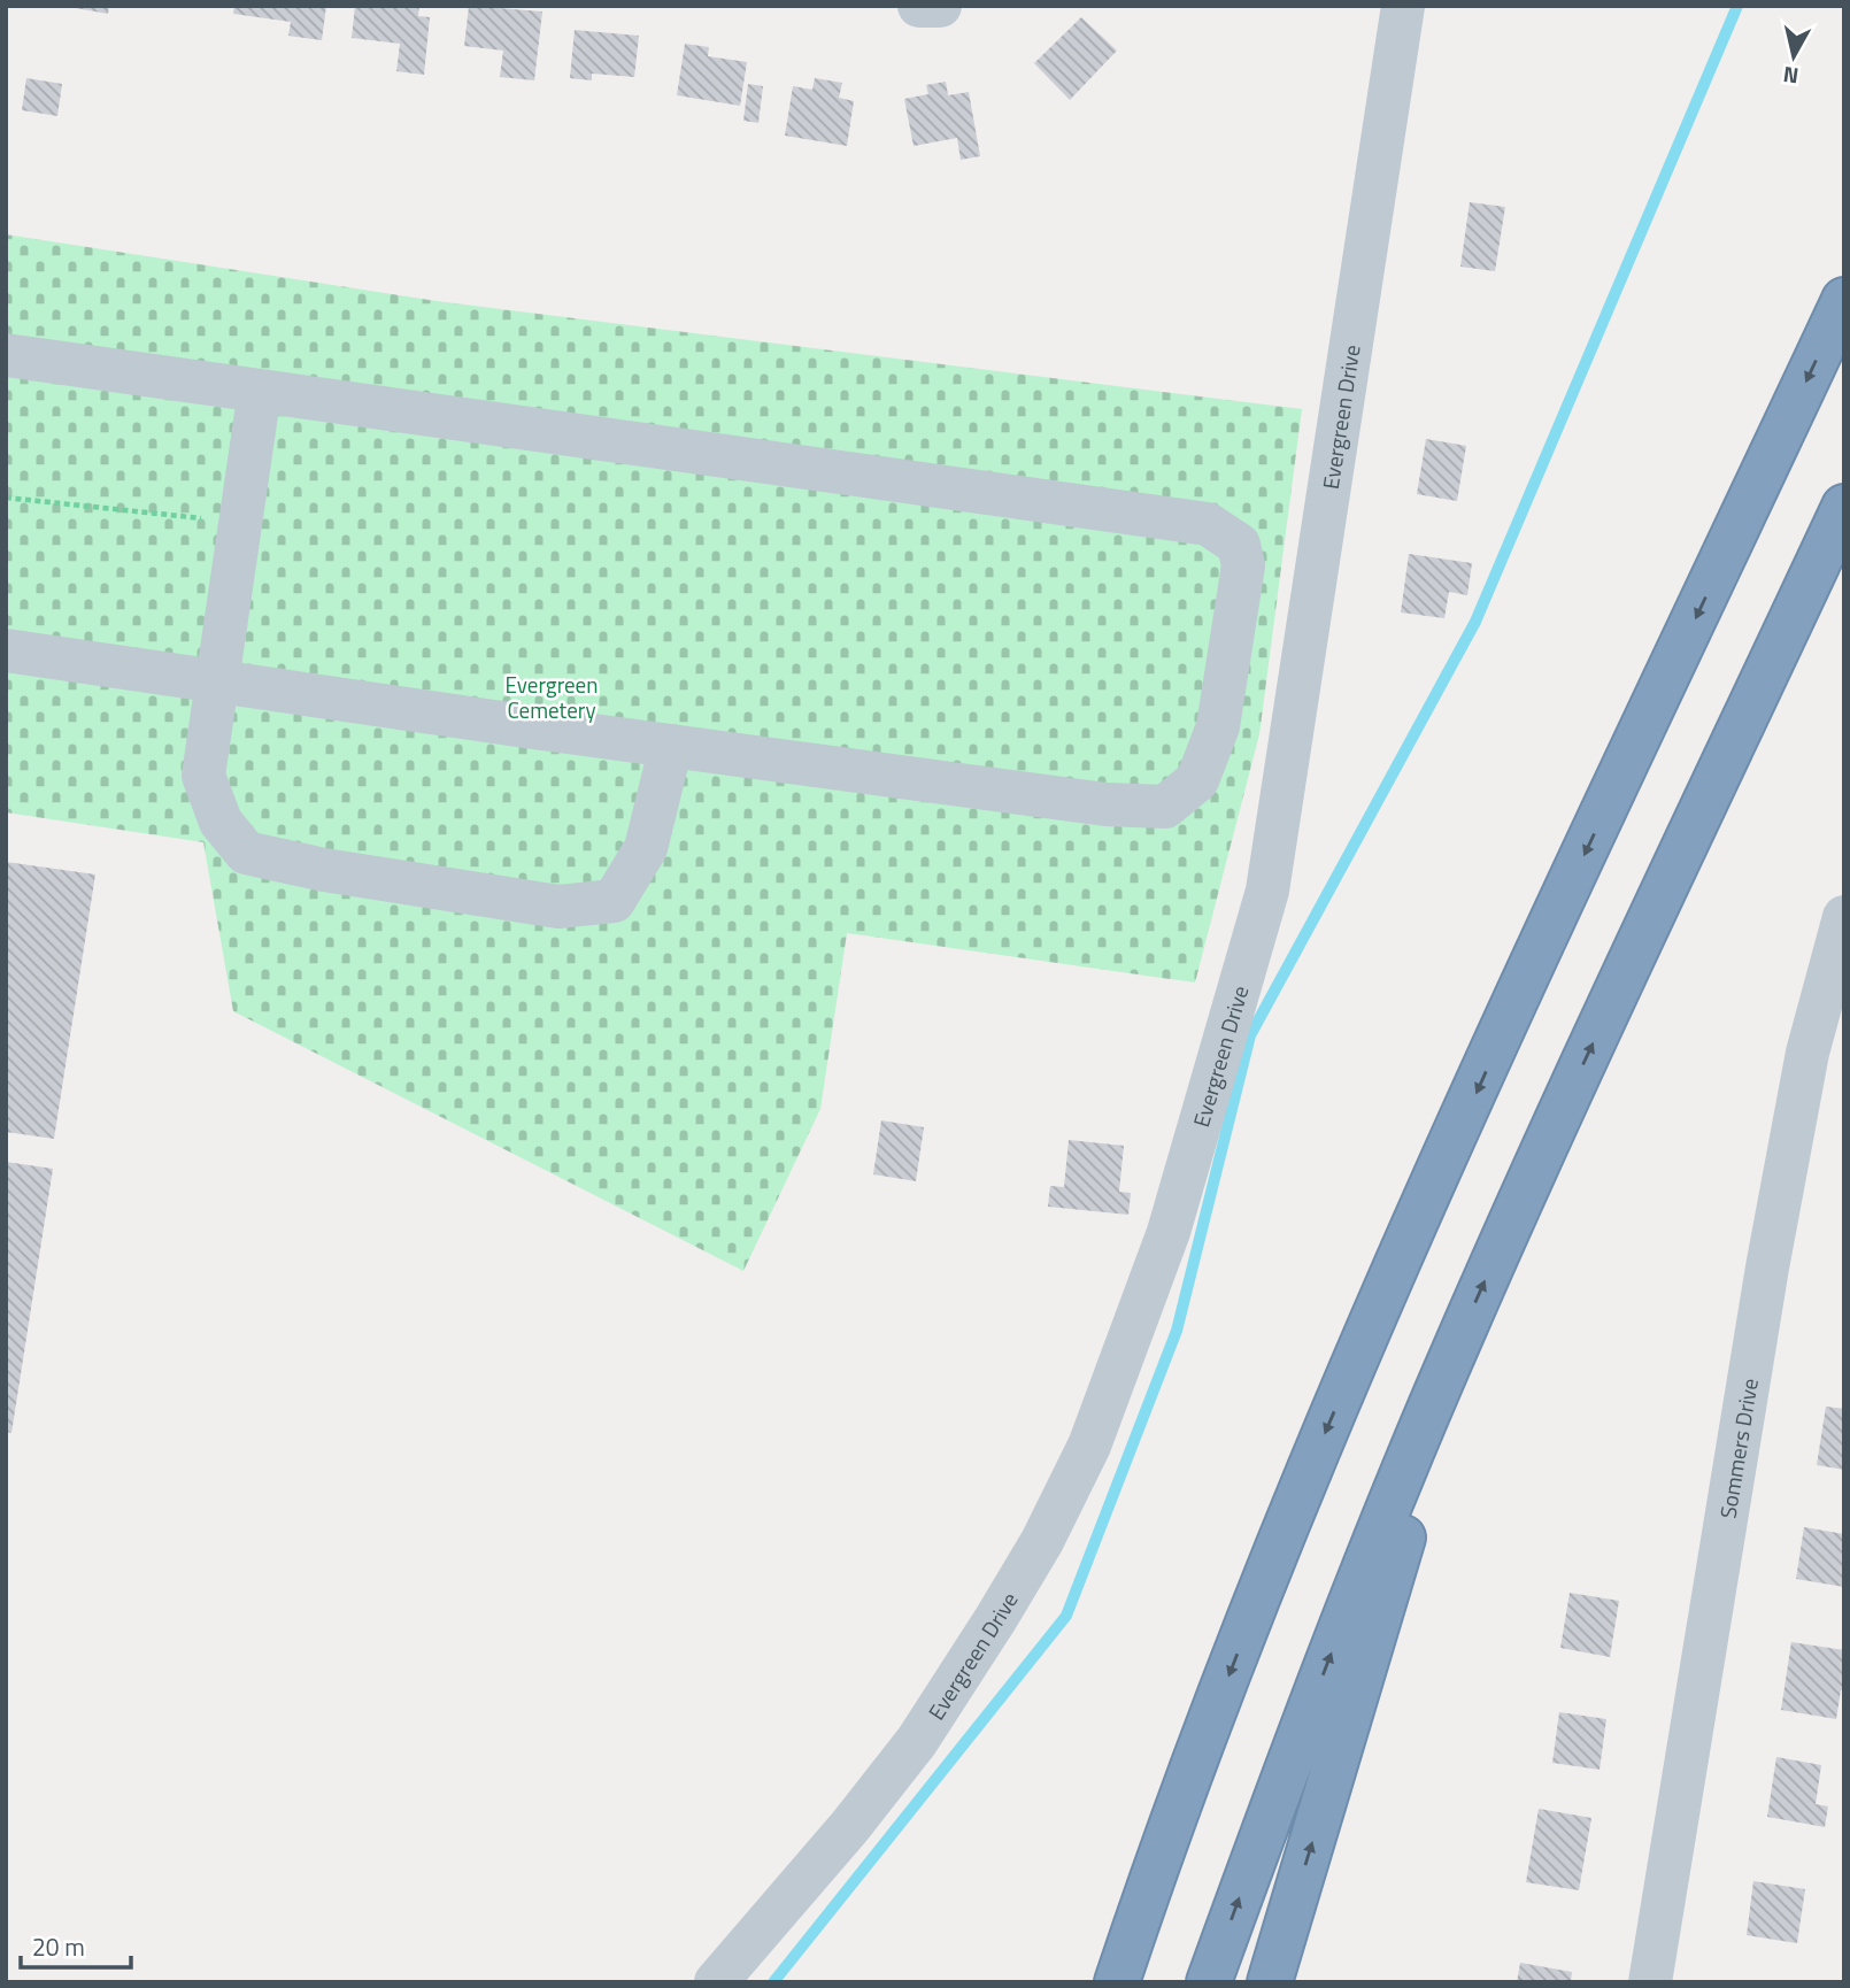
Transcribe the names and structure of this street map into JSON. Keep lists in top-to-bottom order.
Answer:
{
  "streets": {
    "street": ["Evergreen Drive", "Sommers Drive"]
  },
  "parks": ["Evergreen Cemetery"],
  "scale_bar": "20 m",
  "north": "bottom"
}
